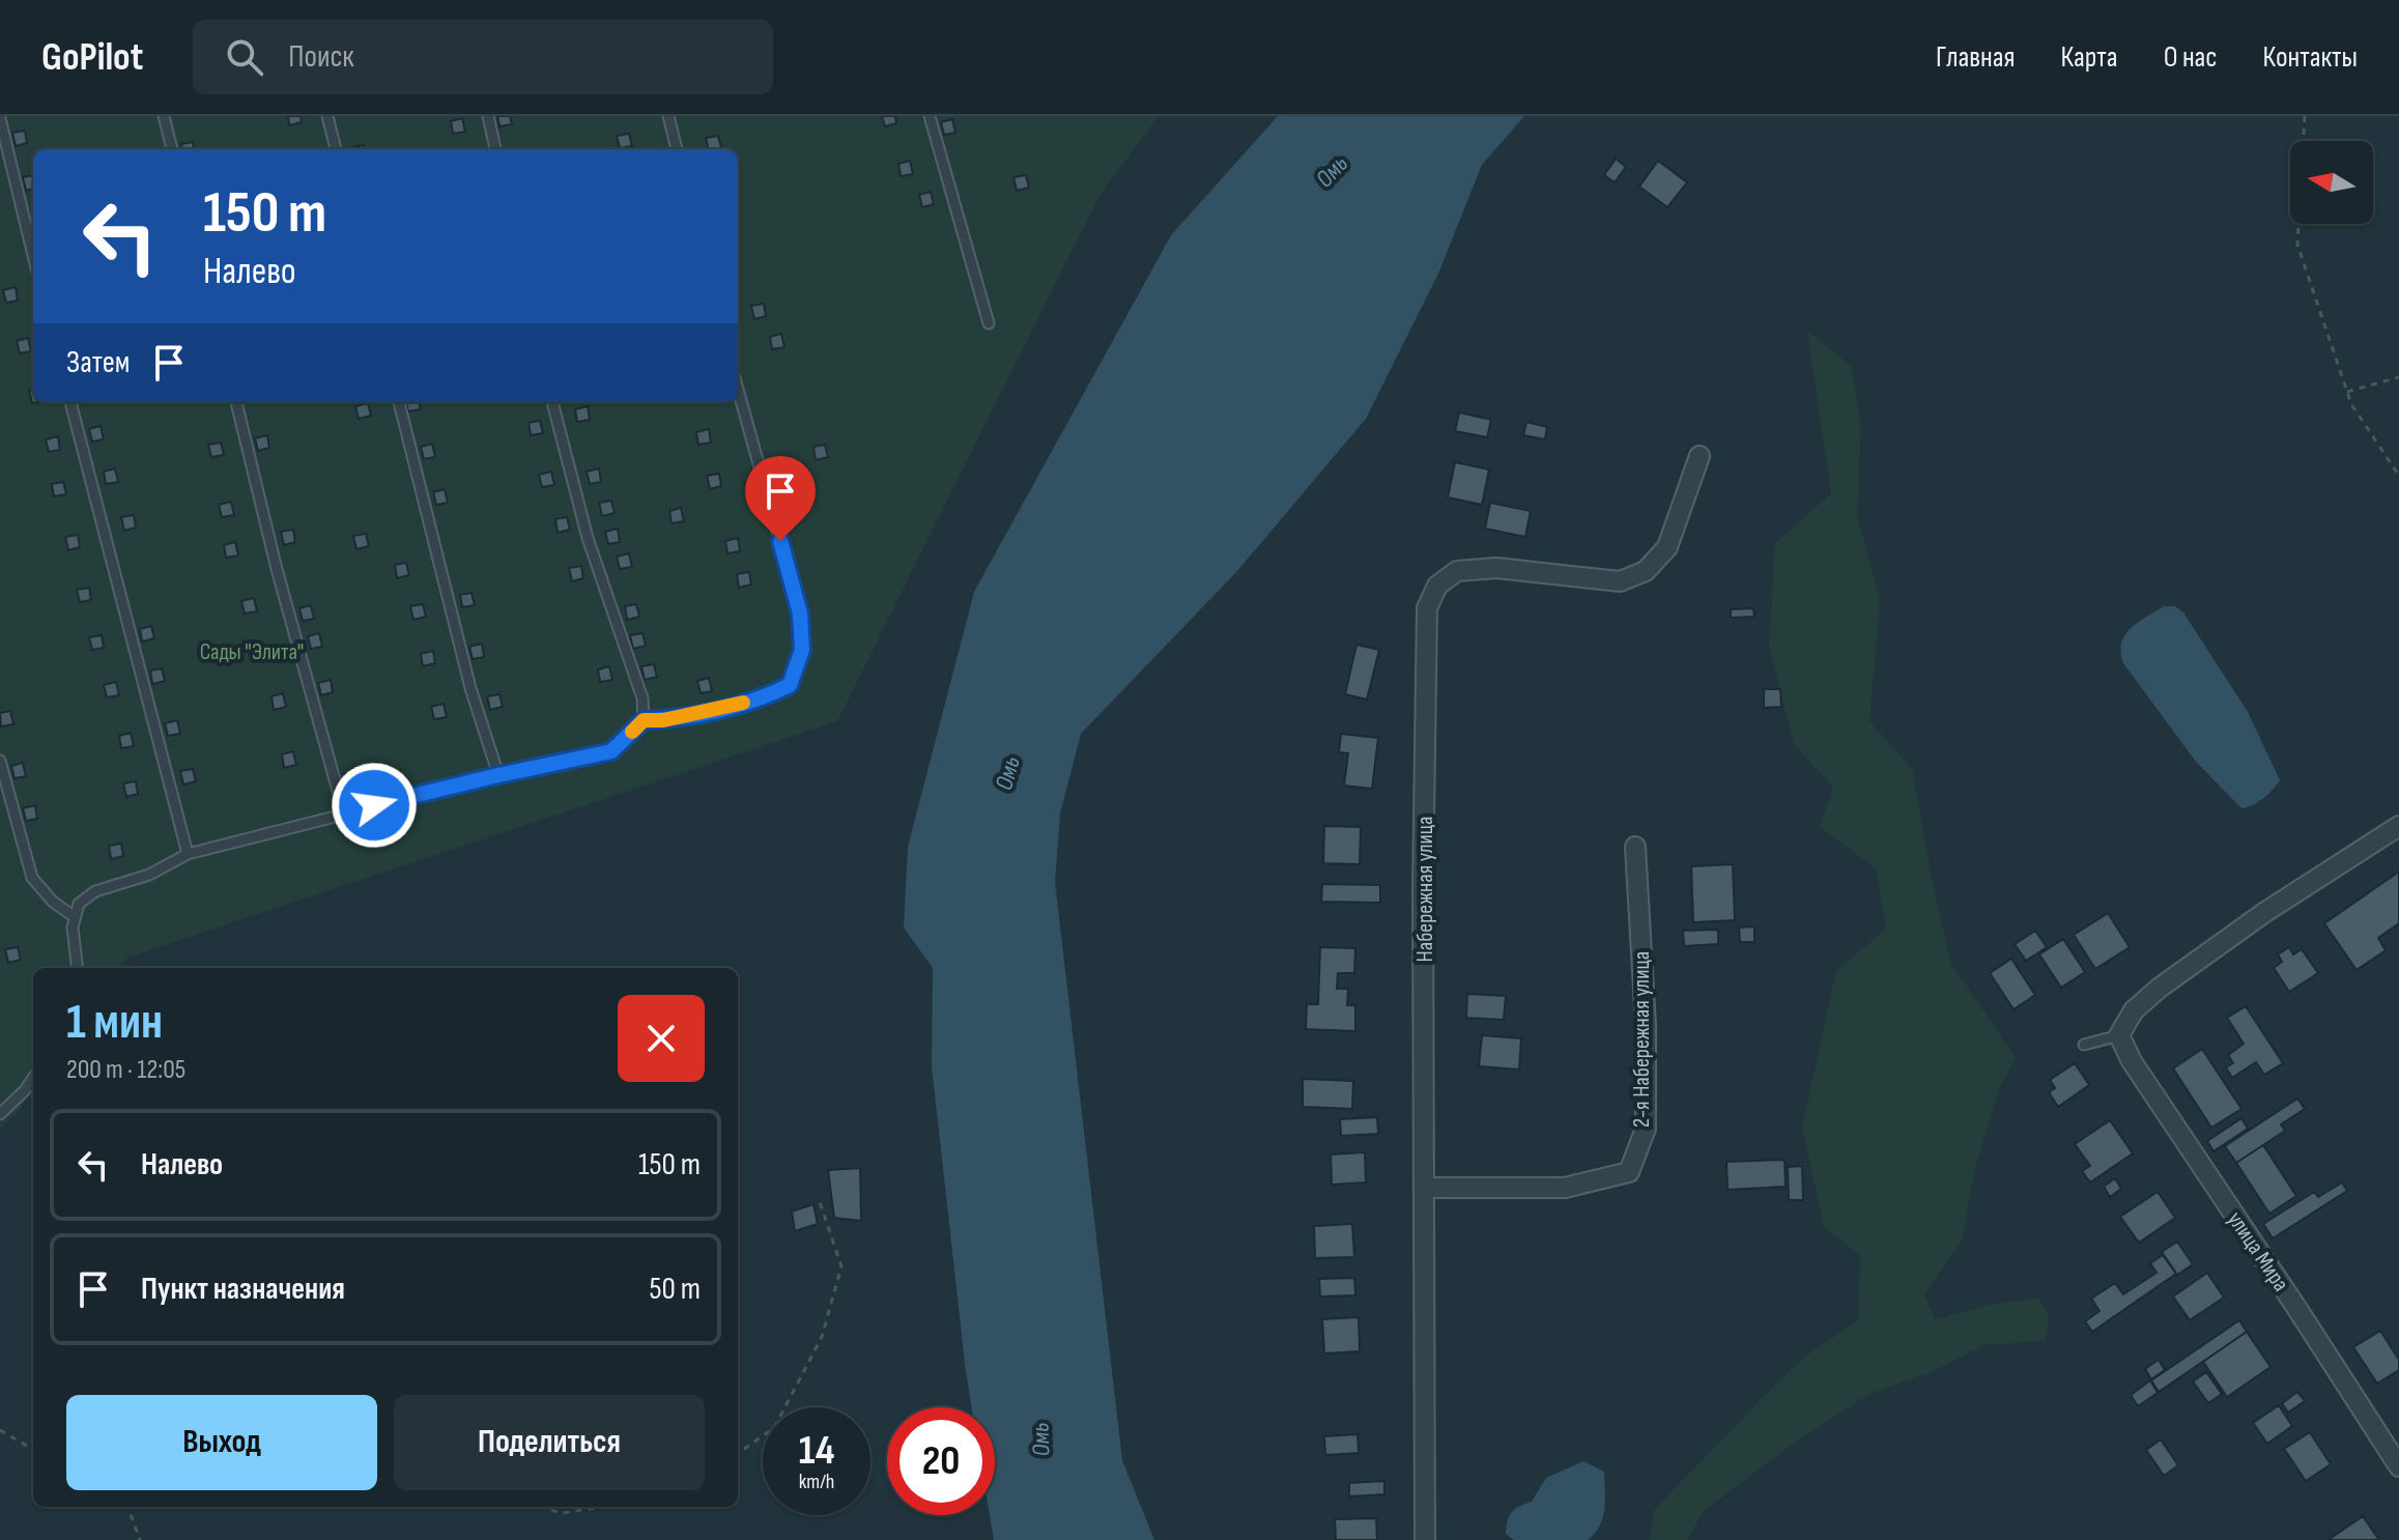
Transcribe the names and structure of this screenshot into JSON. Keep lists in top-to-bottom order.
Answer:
{
  "streets": {
    "street": ["Набережная улица", "2-я Набережная улица", "улица Мира"]
  },
  "crossings": [
    ["Набережная улица", "2-я Набережная улица"]
  ],
  "water": ["Омь"],
  "parks": ["Сады \"Элита\""],
  "north": "left",
  "page": {
    "header": "GoPilot",
    "search": "Поиск",
    "nav": [
      "Главная",
      "Карта",
      "О нас",
      "Контакты"
    ],
    "turn": ["150 m", "Налево"],
    "then": "Затем",
    "heading": ["1 мин", "200 m · 12:05"],
    "list": [
      {
        "name": "Налево",
        "value": "150 m"
      },
      {
        "name": "Пункт назначения",
        "value": "50 m"
      }
    ],
    "buttons": ["Выход", "Поделиться"],
    "speed": "14 km/h",
    "limit": "20"
  }
}
